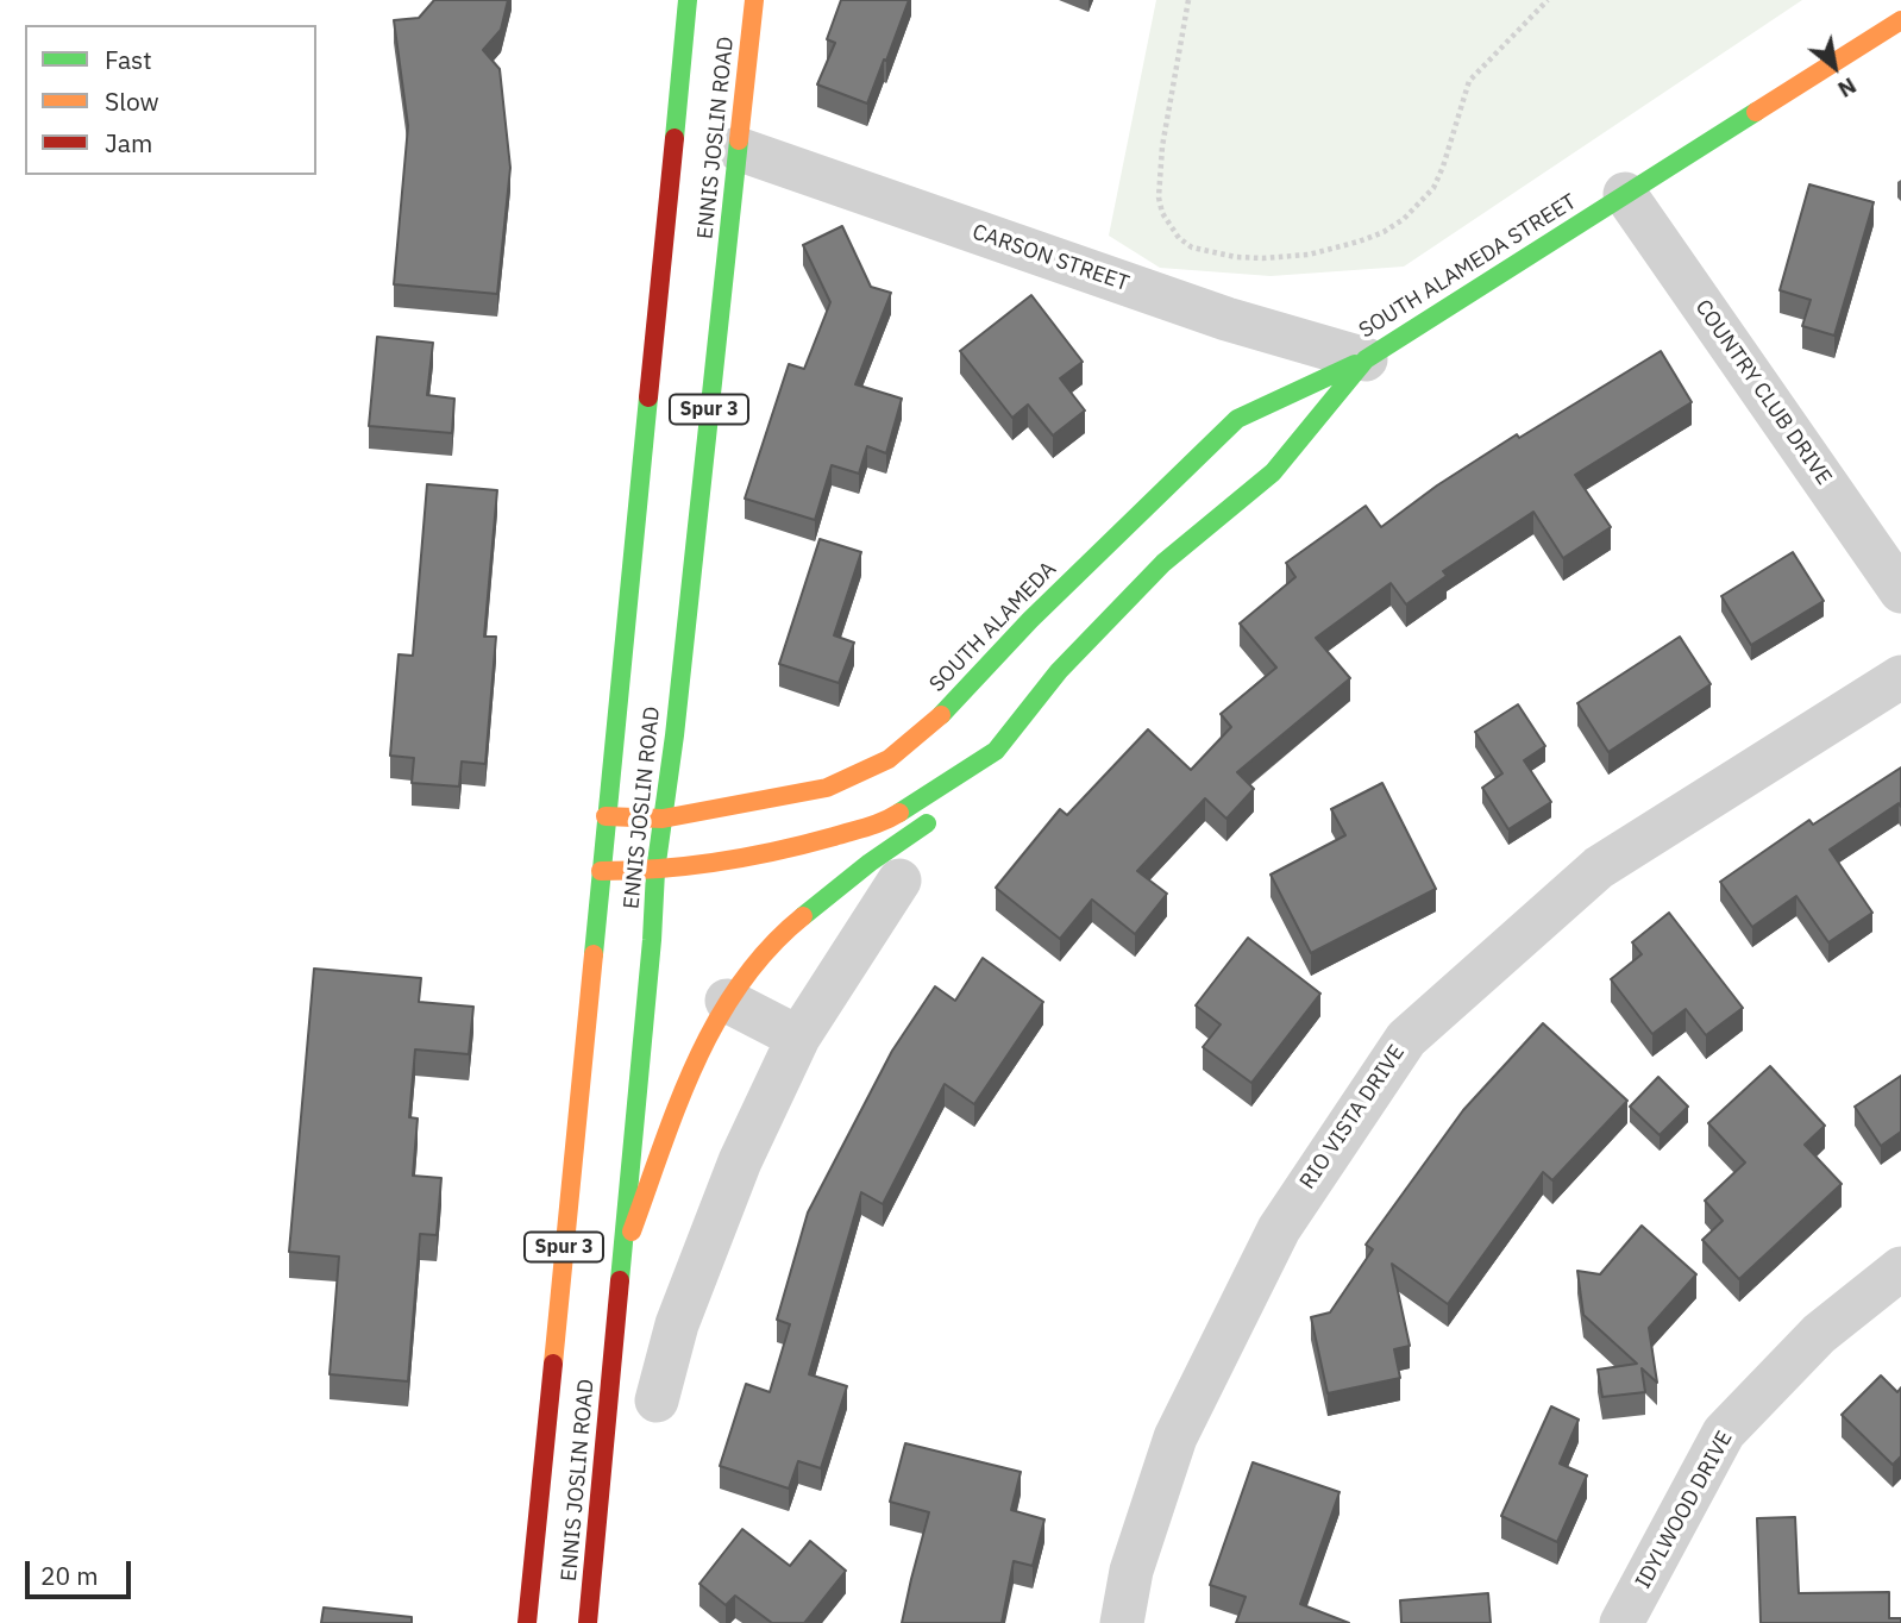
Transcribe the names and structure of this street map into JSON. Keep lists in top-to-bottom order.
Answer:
{
  "streets": {
    "main road": [
      "ENNIS JOSLIN ROAD",
      "SOUTH ALAMEDA STREET",
      "Spur 3",
      "SOUTH ALAMEDA"
    ],
    "street": [
      "CARSON STREET",
      "COUNTRY CLUB DRIVE",
      "RIO VISTA DRIVE",
      "IDYLWOOD DRIVE"
    ]
  },
  "crossings": [
    ["ENNIS JOSLIN ROAD", "CARSON STREET"],
    ["ENNIS JOSLIN ROAD", "SOUTH ALAMEDA STREET"],
    ["ENNIS JOSLIN ROAD", "SOUTH ALAMEDA"],
    ["CARSON STREET", "SOUTH ALAMEDA STREET"],
    ["CARSON STREET", "SOUTH ALAMEDA"],
    ["SOUTH ALAMEDA STREET", "COUNTRY CLUB DRIVE"],
    ["SOUTH ALAMEDA STREET", "SOUTH ALAMEDA"]
  ],
  "legend": ["Fast", "Slow", "Jam"],
  "scale_bar": "20 m",
  "north": "bottom right"
}
